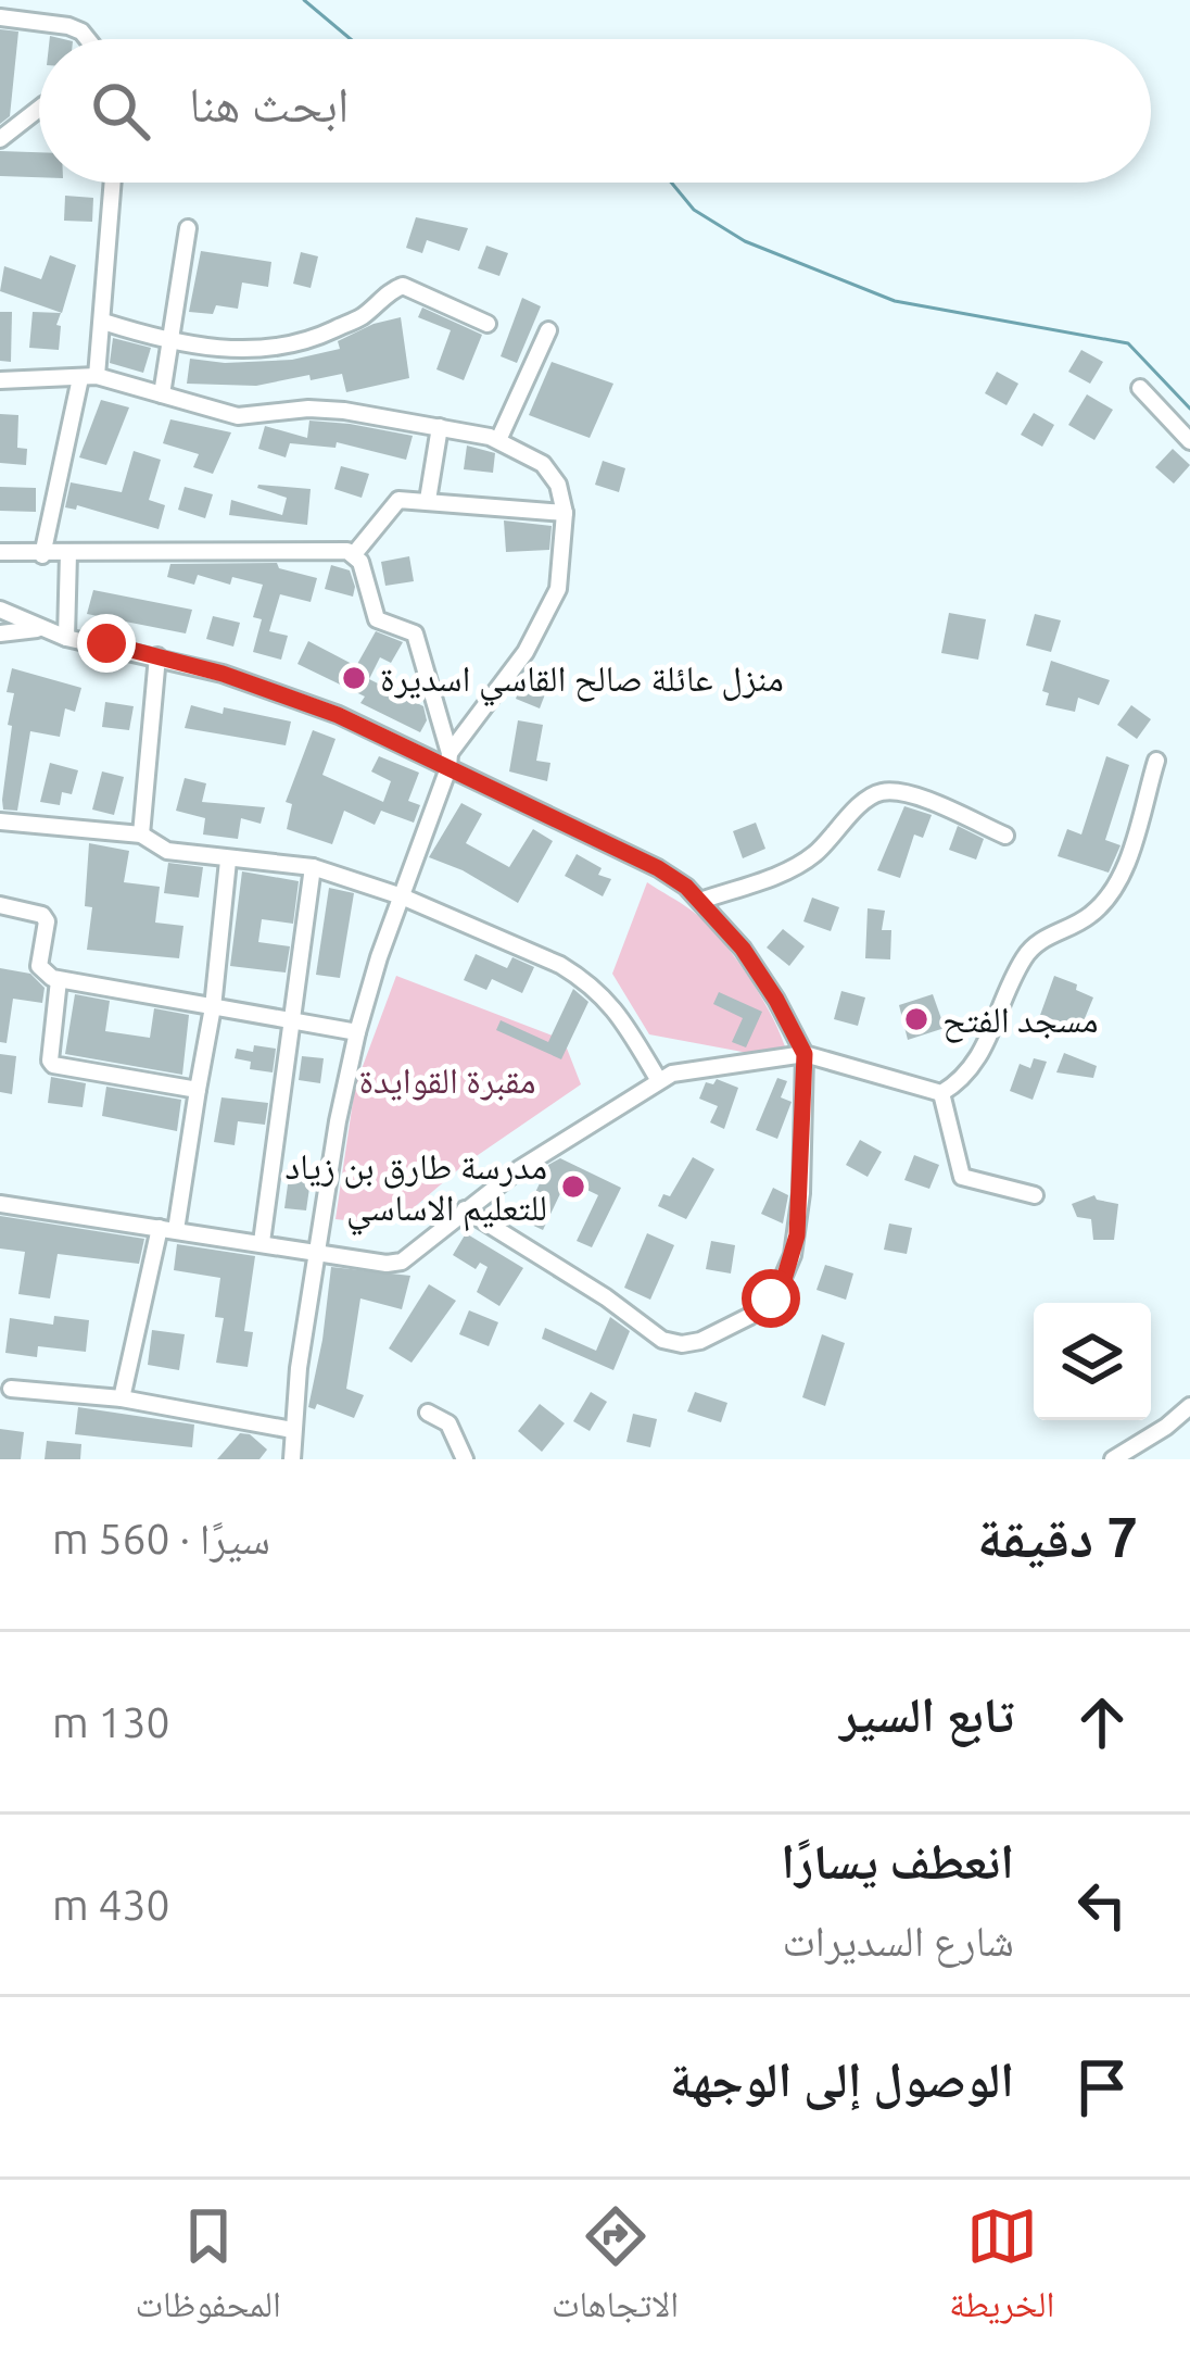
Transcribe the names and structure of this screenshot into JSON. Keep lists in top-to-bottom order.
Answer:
{
  "parks": ["مقبرة القوايدة"],
  "places": ["منزل عائلة صالح القاسي اسديرة", "مسجد الفتح", "مدرسة طارق بن زياد للتعليم الاساسي"],
  "page": {
    "search": "ابحث هنا",
    "heading": ["7 دقيقة", "سيرًا · 560 m"],
    "list": [
      ["تابع السير", "130 m"],
      ["انعطف يسارًا", "شارع السديرات", "430 m"],
      "الوصول إلى الوجهة"
    ],
    "nav": ["الخريطة", "الاتجاهات", "المحفوظات"]
  }
}
